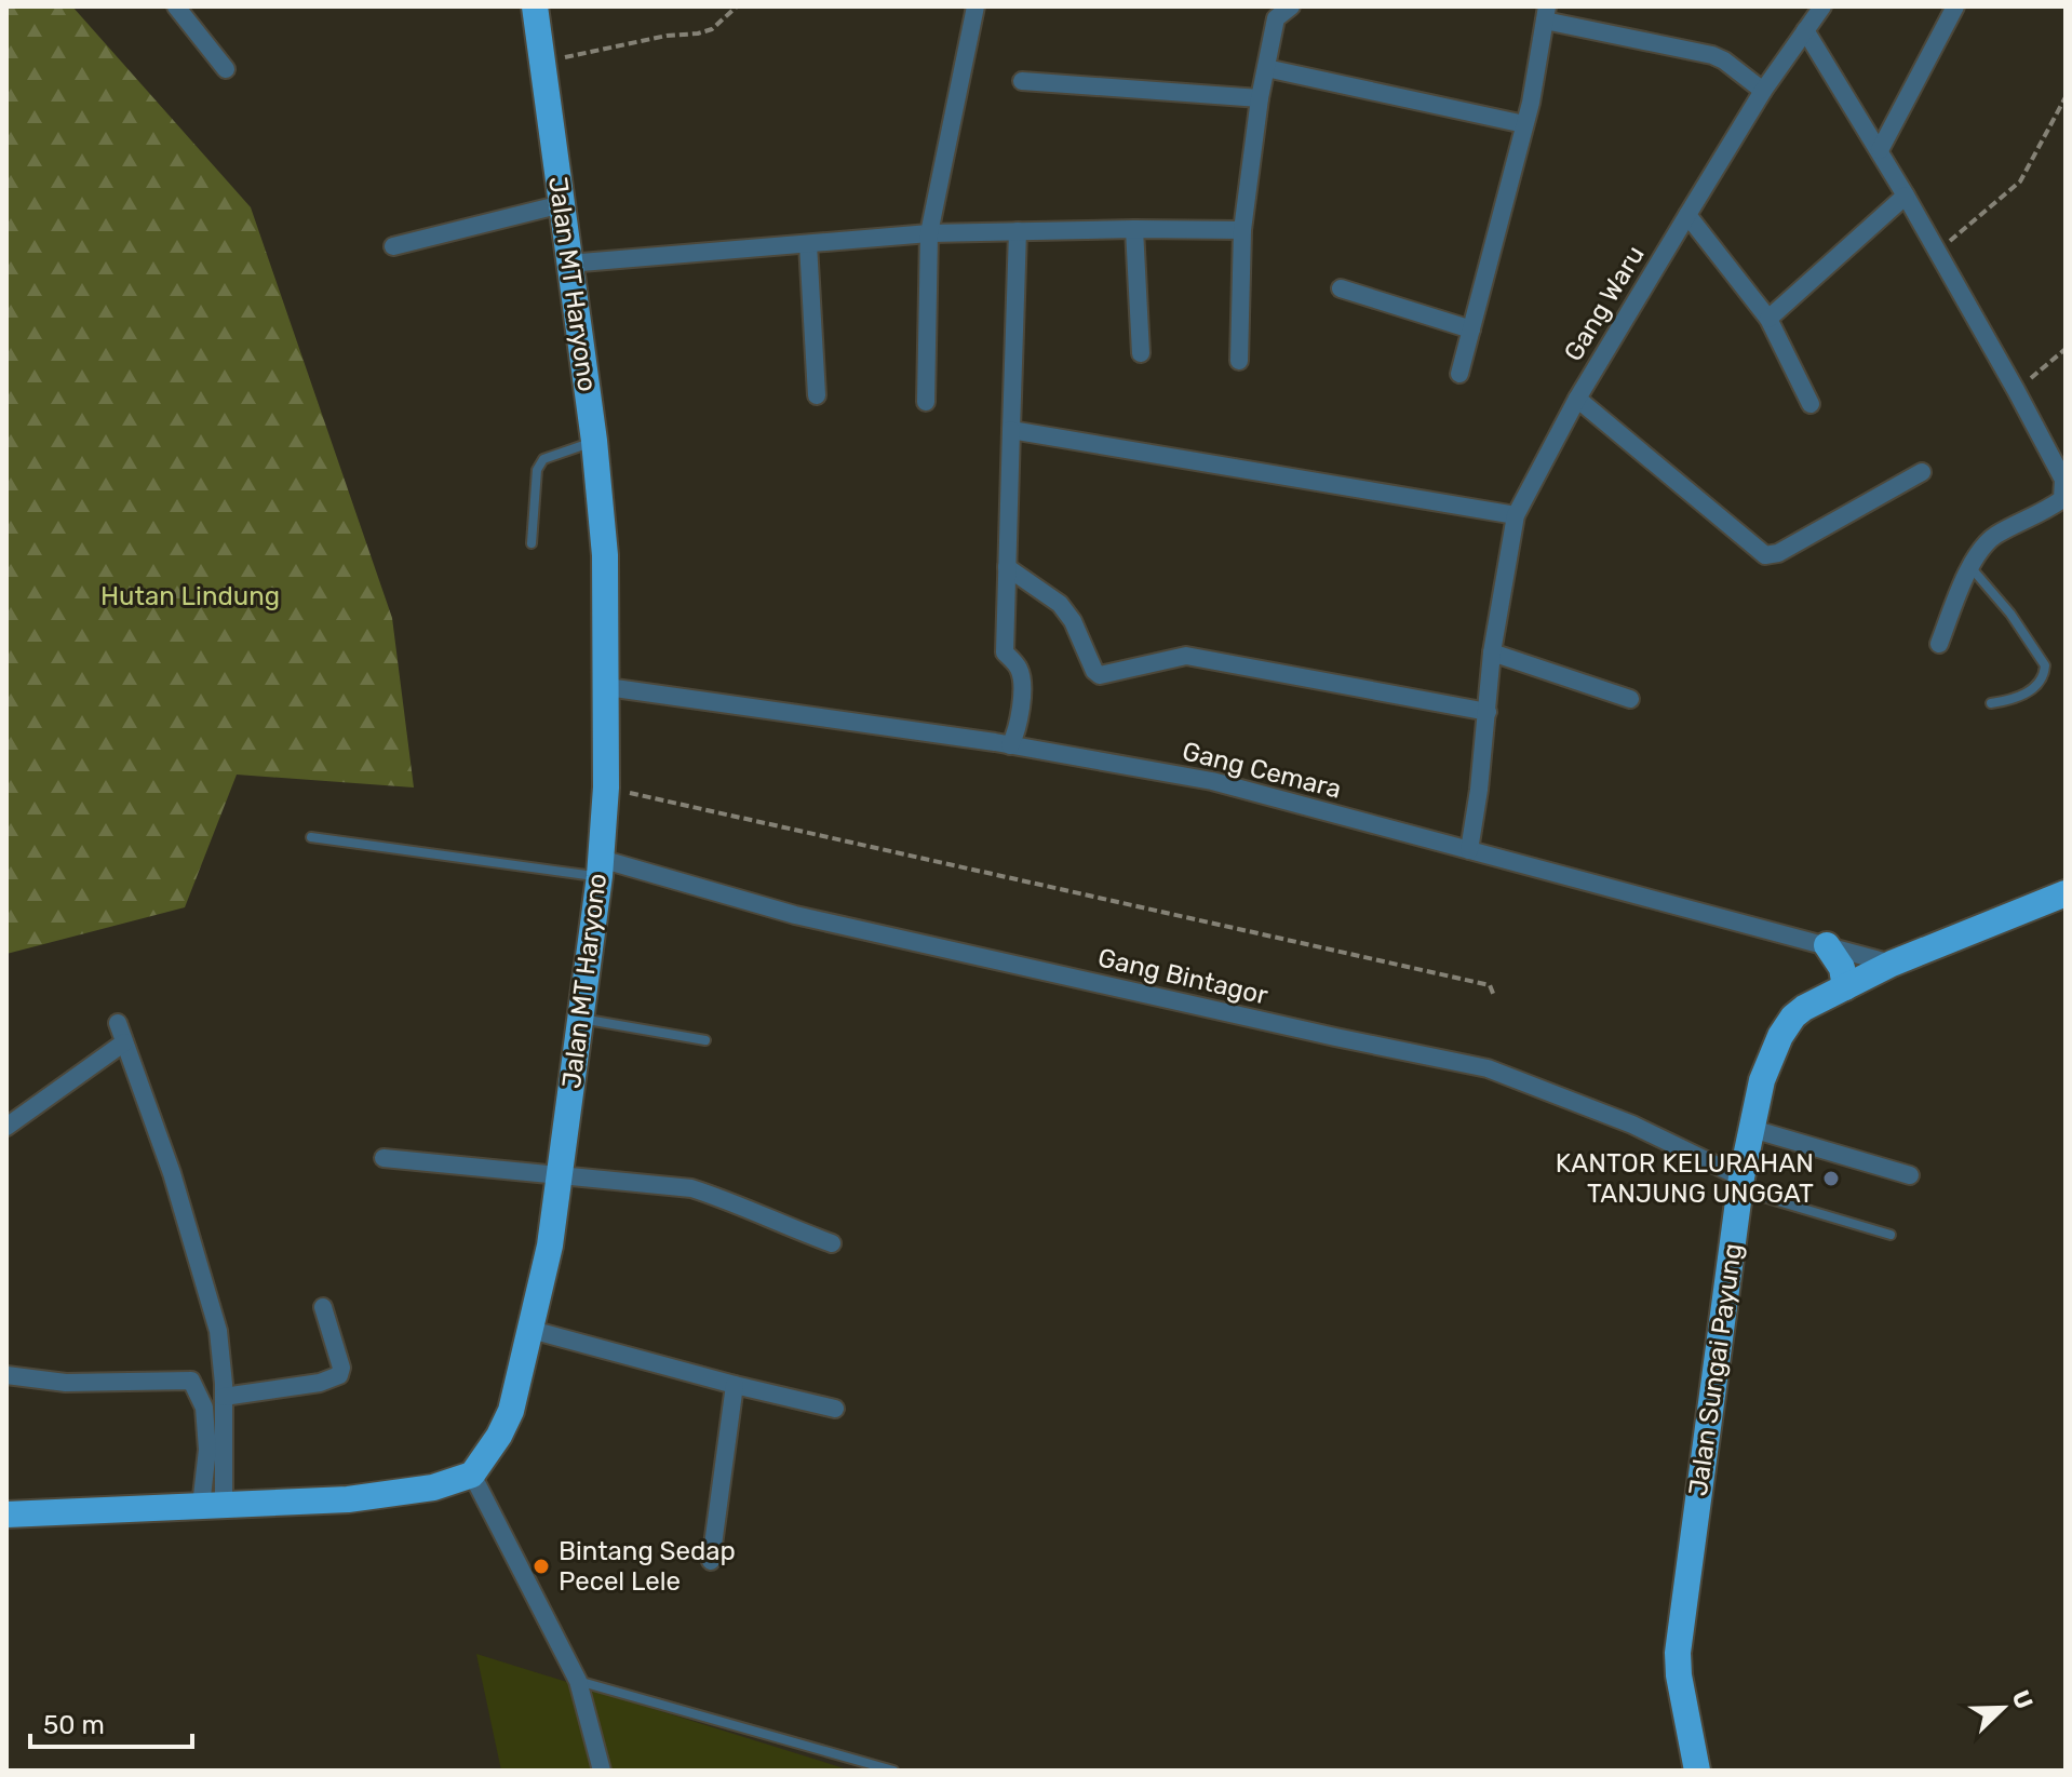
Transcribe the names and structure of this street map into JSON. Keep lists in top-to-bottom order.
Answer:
{
  "streets": {
    "main road": ["Jalan MT Haryono", "Jalan Sungai Payung"],
    "street": ["Gang Waru", "Gang Cemara", "Gang Bintagor"]
  },
  "crossings": [
    ["Jalan MT Haryono", "Gang Cemara"],
    ["Jalan MT Haryono", "Gang Bintagor"],
    ["Gang Cemara", "Jalan Sungai Payung"],
    ["Gang Bintagor", "Jalan Sungai Payung"]
  ],
  "parks": ["Hutan Lindung"],
  "places": ["KANTOR KELURAHAN TANJUNG UNGGAT", "Bintang Sedap Pecel Lele"],
  "scale_bar": "50 m",
  "north": "top right"
}
